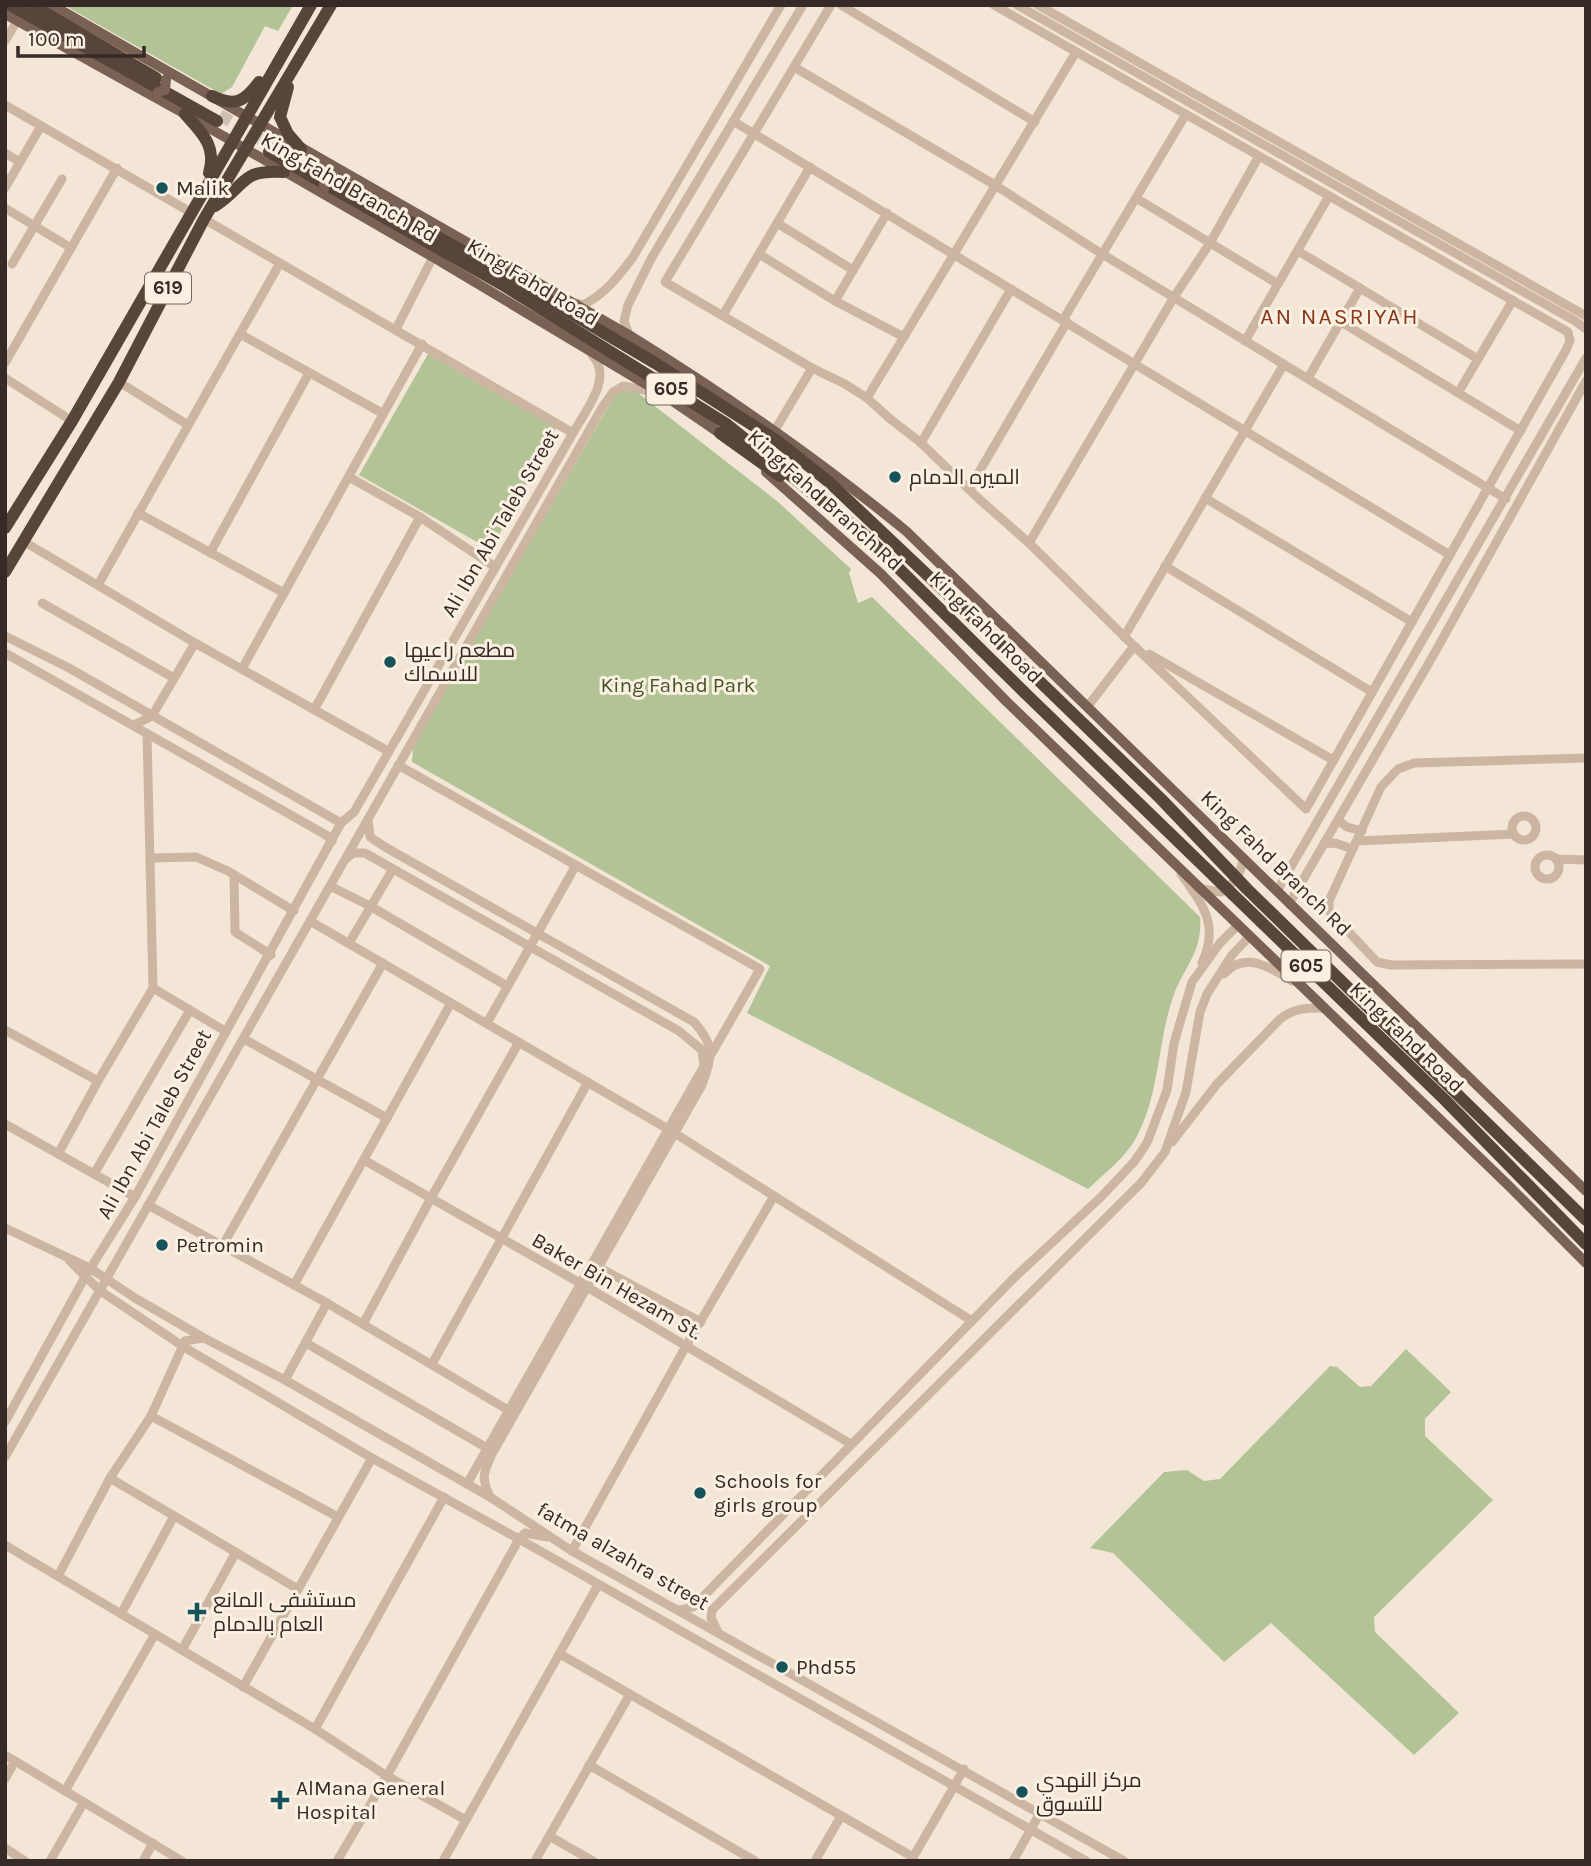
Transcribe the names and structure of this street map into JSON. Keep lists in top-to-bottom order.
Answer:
{
  "streets": {
    "highway": ["King Fahd Road", "619", "605"],
    "main road": ["King Fahd Branch Rd"],
    "street": ["Ali Ibn Abi Taleb Street", "Baker Bin Hezam St.", "fatma alzahra street"]
  },
  "crossings": [
    ["King Fahd Branch Rd", "619"],
    ["King Fahd Branch Rd", "Ali Ibn Abi Taleb Street"],
    ["Ali Ibn Abi Taleb Street", "fatma alzahra street"]
  ],
  "districts": ["AN NASRIYAH"],
  "parks": ["King Fahad Park"],
  "places": {
    "other": [
      "Malik",
      "الميره الدمام",
      "مطعم راعيها للاسماك",
      "Petromin",
      "Schools for girls group",
      "Phd55",
      "مركز النهدي للتسوق"
    ],
    "health": ["مستشفى المانع العام بالدمام", "AlMana General Hospital"]
  },
  "scale_bar": "100 m"
}
